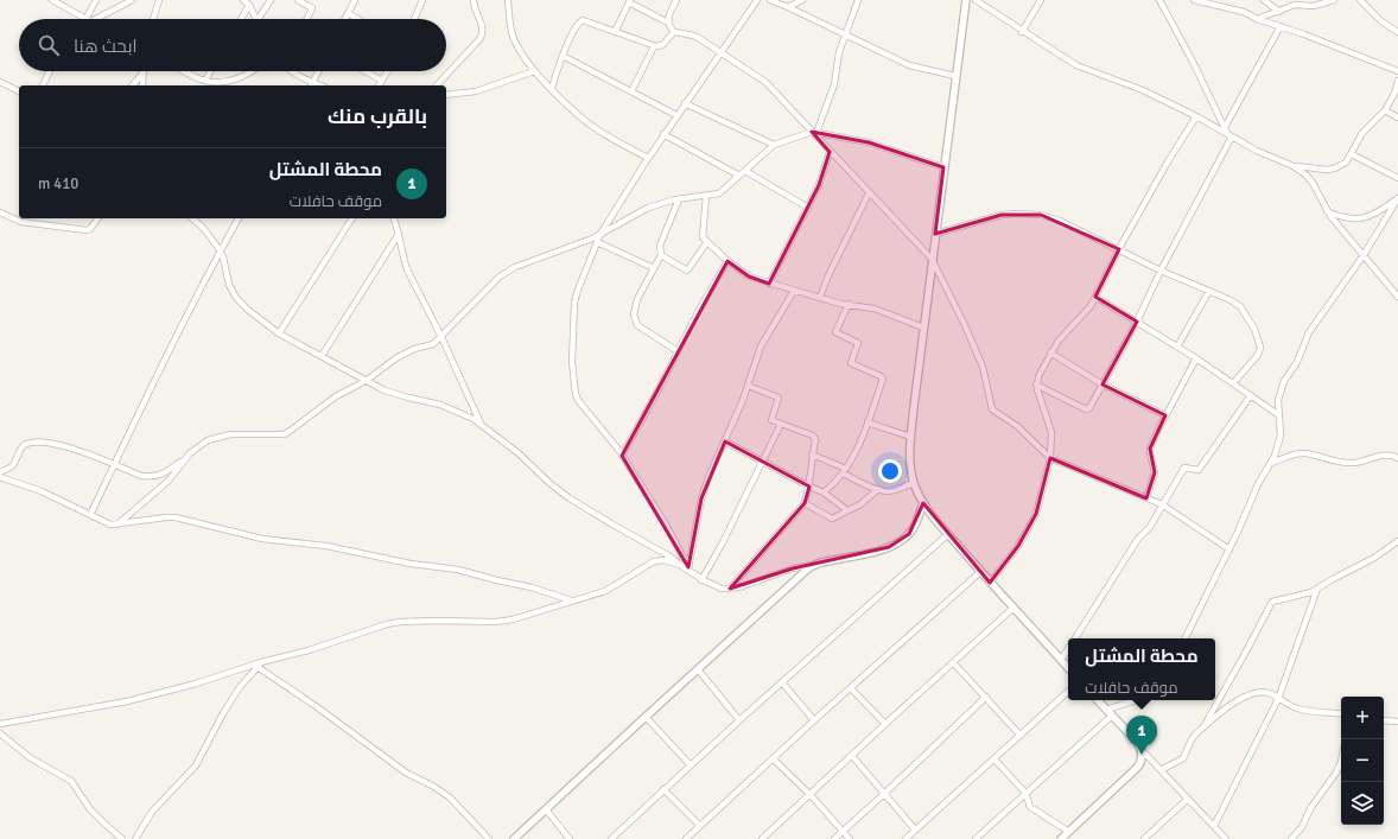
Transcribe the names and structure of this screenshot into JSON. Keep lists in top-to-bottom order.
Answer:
{
  "page": {
    "search": "ابحث هنا",
    "heading": "بالقرب منك",
    "list": [
      {
        "mark": "1",
        "name": "محطة المشتل",
        "note": "موقف حافلات",
        "value": "410 m"
      }
    ],
    "popup": ["محطة المشتل", "موقف حافلات"],
    "map_buttons": ["+", "−"],
    "pins": "1"
  }
}
